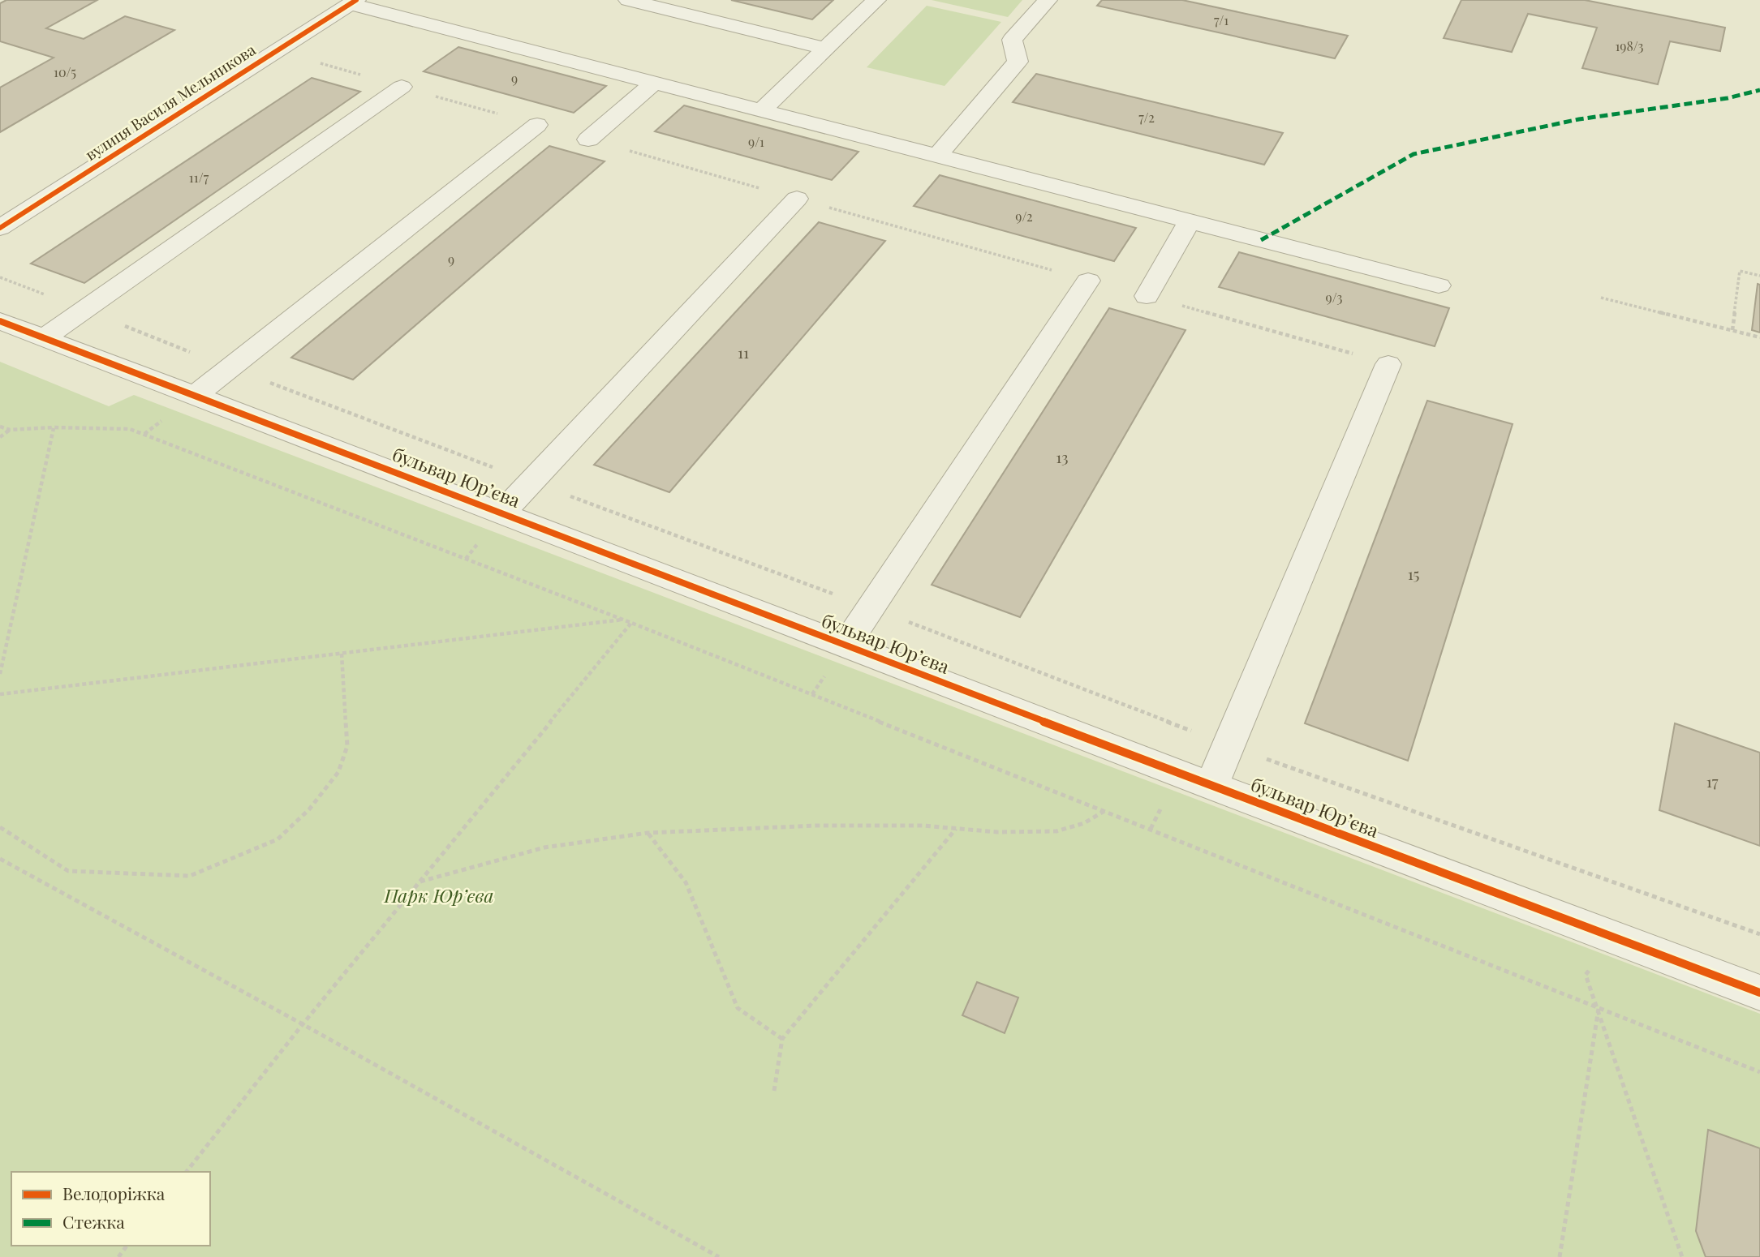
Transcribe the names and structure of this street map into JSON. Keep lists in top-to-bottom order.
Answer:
{
  "streets": {
    "street": ["вулиця Василя Мельникова", "бульвар Юрʼєва"]
  },
  "parks": ["Парк Юр’єва"],
  "house_numbers": [
    "7/1",
    "198/3",
    "10/5",
    "9",
    "7/2",
    "9/1",
    "11/7",
    "9/2",
    "9",
    "9/3",
    "11",
    "13",
    "15",
    "17"
  ],
  "legend": ["Велодоріжка", "Стежка"]
}
